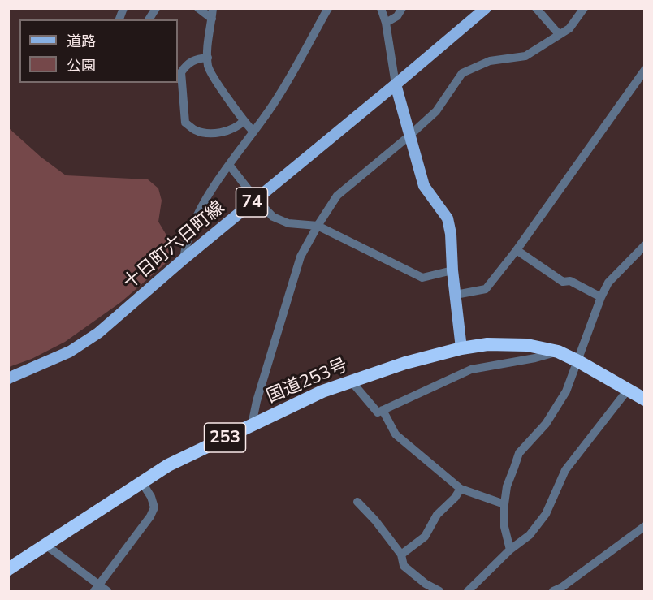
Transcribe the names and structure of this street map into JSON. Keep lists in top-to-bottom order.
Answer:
{
  "streets": {
    "highway": ["国道253号", "253"],
    "main road": ["74", "十日町六日町線"]
  },
  "legend": ["道路", "公園"]
}
